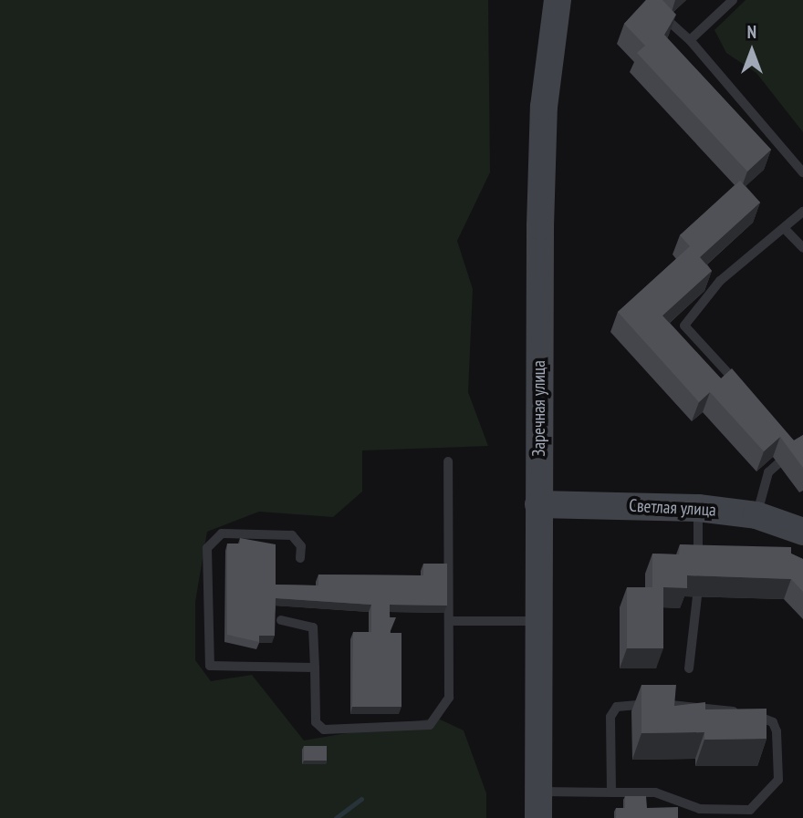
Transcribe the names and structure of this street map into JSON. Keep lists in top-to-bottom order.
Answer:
{
  "streets": {
    "street": ["Заречная улица", "Светлая улица"]
  },
  "crossings": [
    ["Заречная улица", "Светлая улица"]
  ],
  "north": "top"
}
